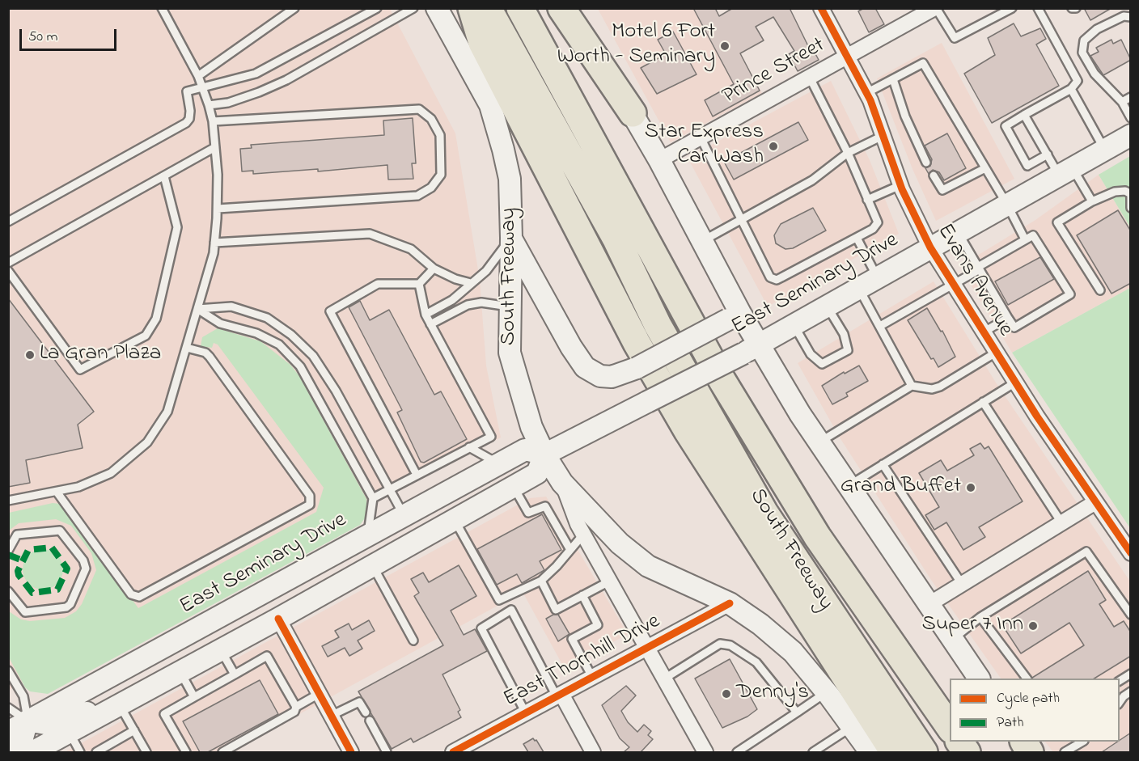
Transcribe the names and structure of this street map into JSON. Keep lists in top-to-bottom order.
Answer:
{
  "streets": {
    "highway": ["South Freeway"],
    "main road": ["East Seminary Drive"],
    "street": ["Prince Street", "Evans Avenue", "East Thornhill Drive"]
  },
  "crossings": [
    ["Prince Street", "Evans Avenue"],
    ["South Freeway", "East Seminary Drive"],
    ["South Freeway", "East Thornhill Drive"],
    ["Evans Avenue", "East Seminary Drive"]
  ],
  "places": [
    "Motel 6 Fort Worth - Seminary",
    "Star Express Car Wash",
    "La Gran Plaza",
    "Grand Buffet",
    "Super 7 Inn",
    "Denny's"
  ],
  "legend": ["Cycle path", "Path"],
  "scale_bar": "50 m"
}
